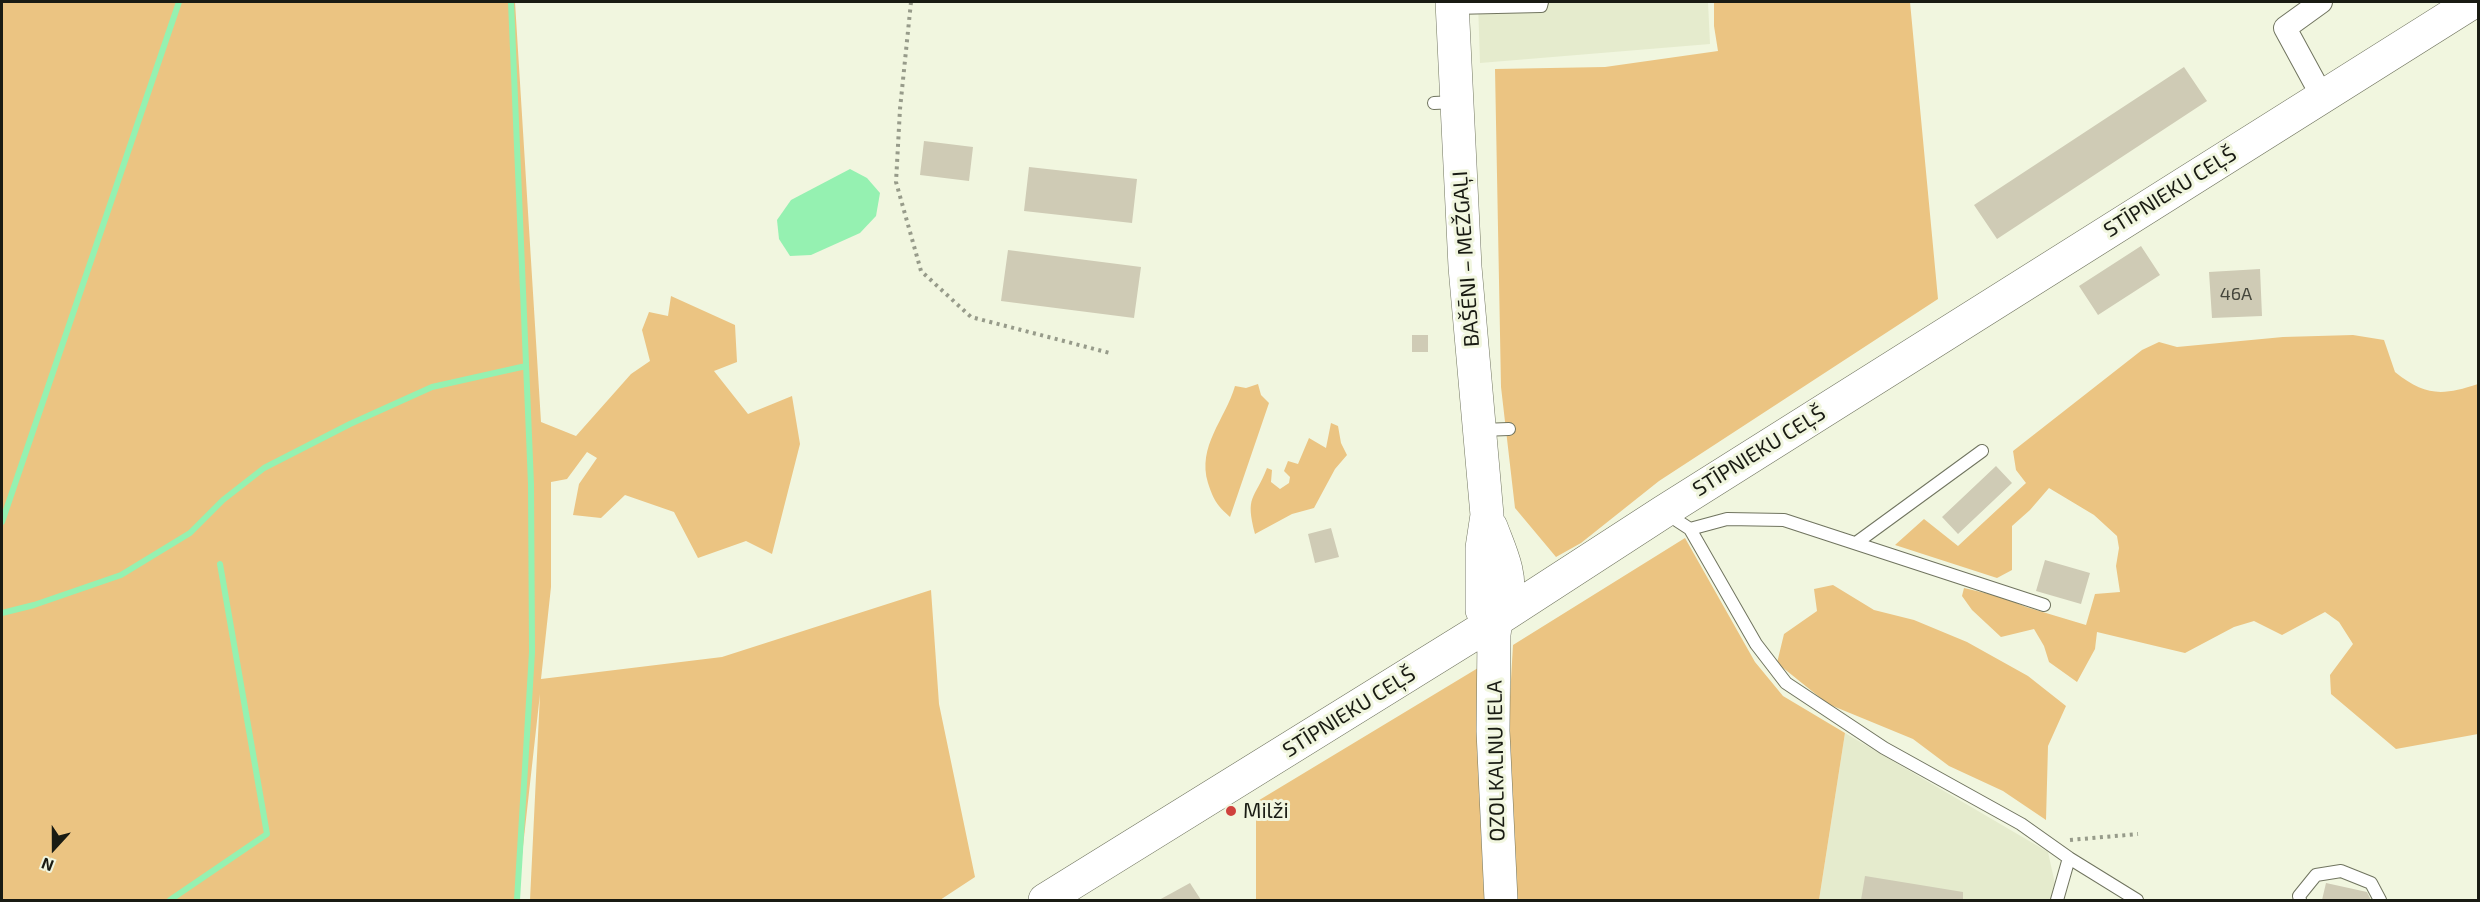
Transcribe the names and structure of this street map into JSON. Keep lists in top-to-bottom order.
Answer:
{
  "streets": {
    "main road": ["STĪPNIEKU CEĻŠ", "BAŠĒNI – MEŽGAĻI", "OZOLKALNU IELA"]
  },
  "crossings": [
    ["STĪPNIEKU CEĻŠ", "BAŠĒNI – MEŽGAĻI"],
    ["STĪPNIEKU CEĻŠ", "OZOLKALNU IELA"],
    ["BAŠĒNI – MEŽGAĻI", "OZOLKALNU IELA"]
  ],
  "places": ["Milži"],
  "house_numbers": ["46A"],
  "north": "bottom"
}
